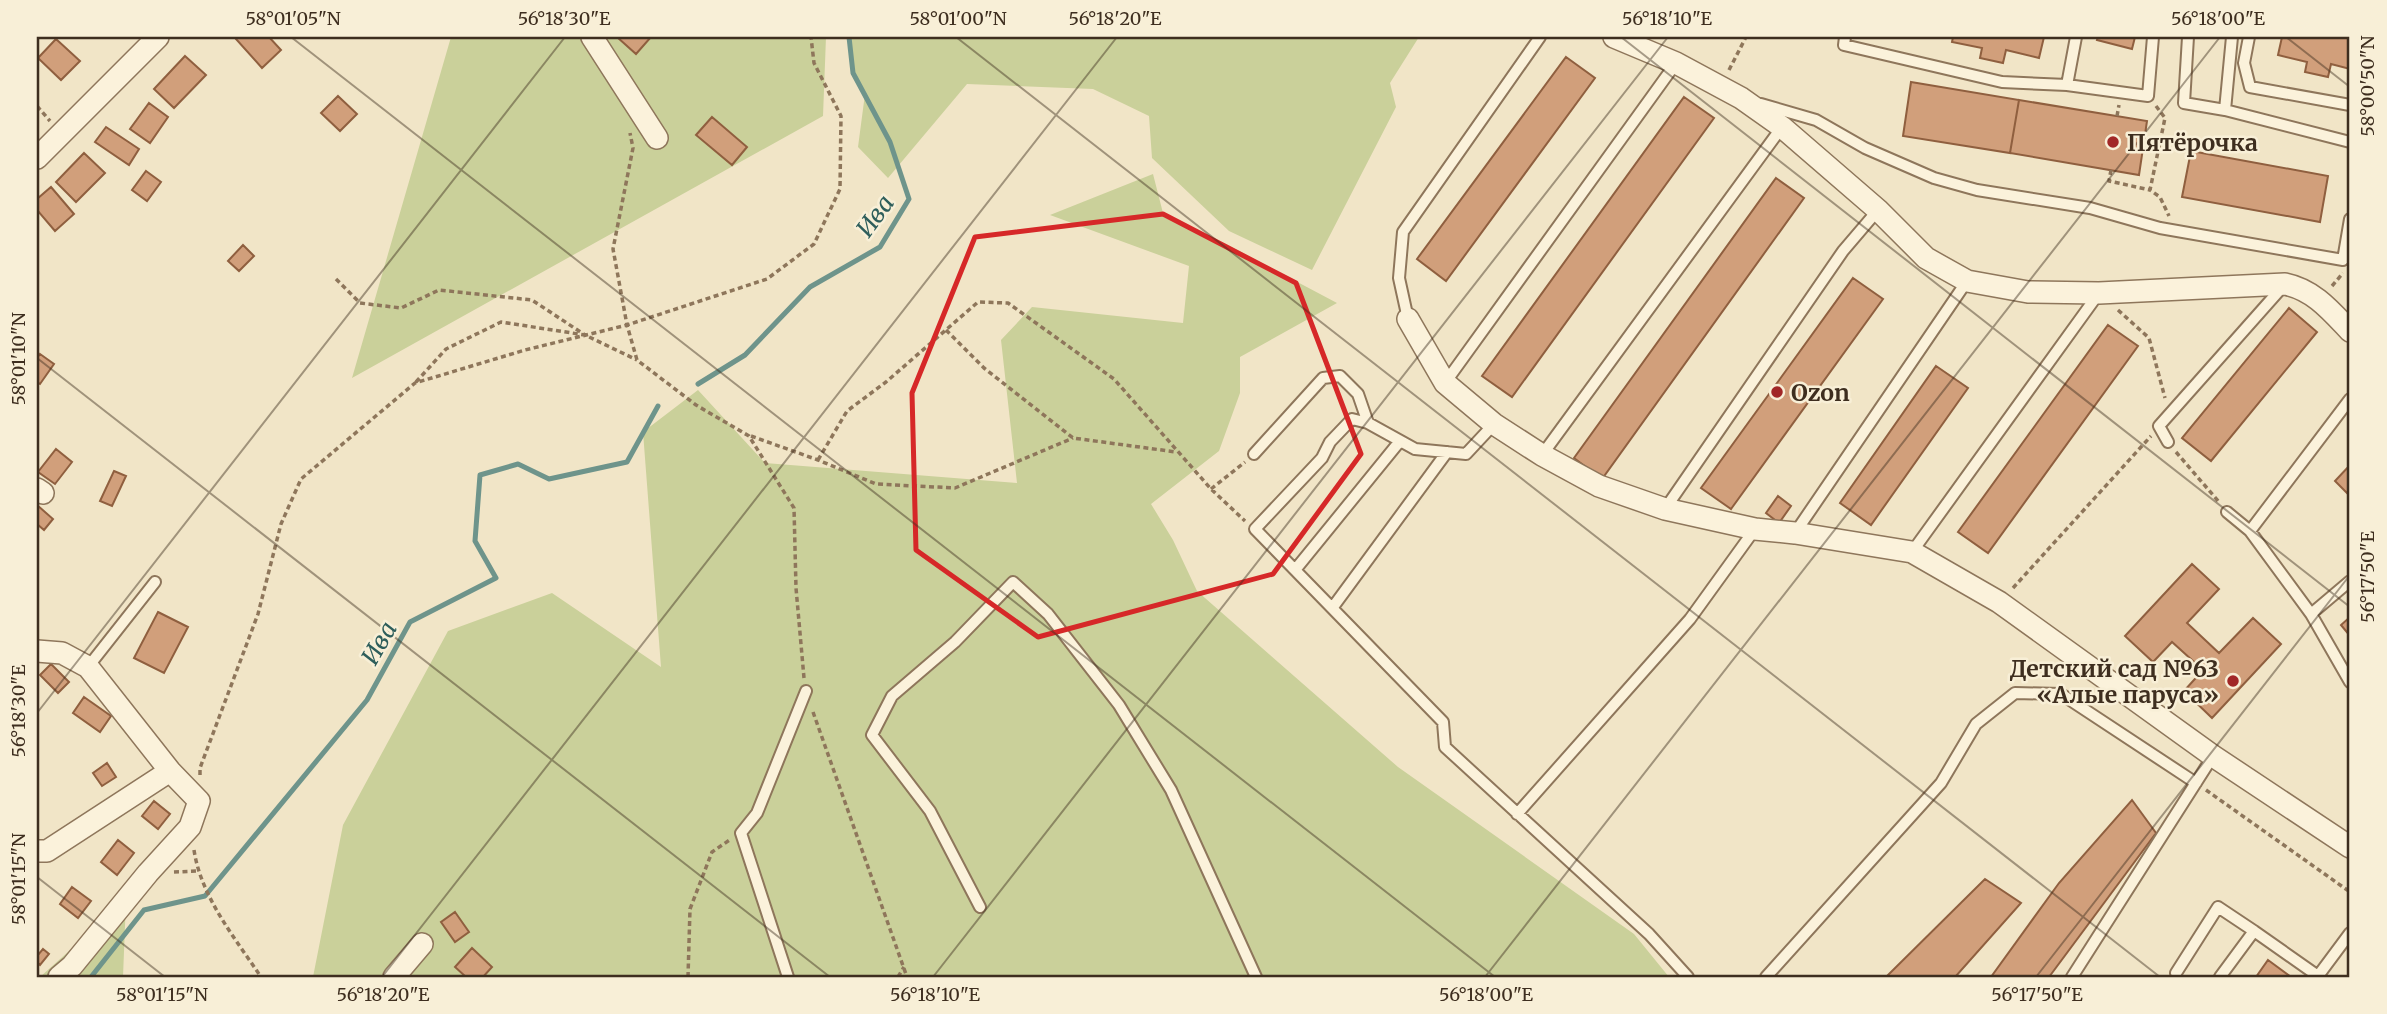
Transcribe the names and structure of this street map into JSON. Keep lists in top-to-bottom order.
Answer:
{
  "water": ["Ива"],
  "places": ["Пятёрочка", "Ozon", "Детский сад №63 «Алые паруса»"],
  "coordinates": [
    "58°01'05\"N",
    "56°18'30\"E",
    "58°01'00\"N",
    "56°18'20\"E",
    "56°18'10\"E",
    "56°18'00\"E",
    "58°00'50\"N",
    "58°01'10\"N",
    "56°17'50\"E",
    "58°01'15\"N"
  ]
}
